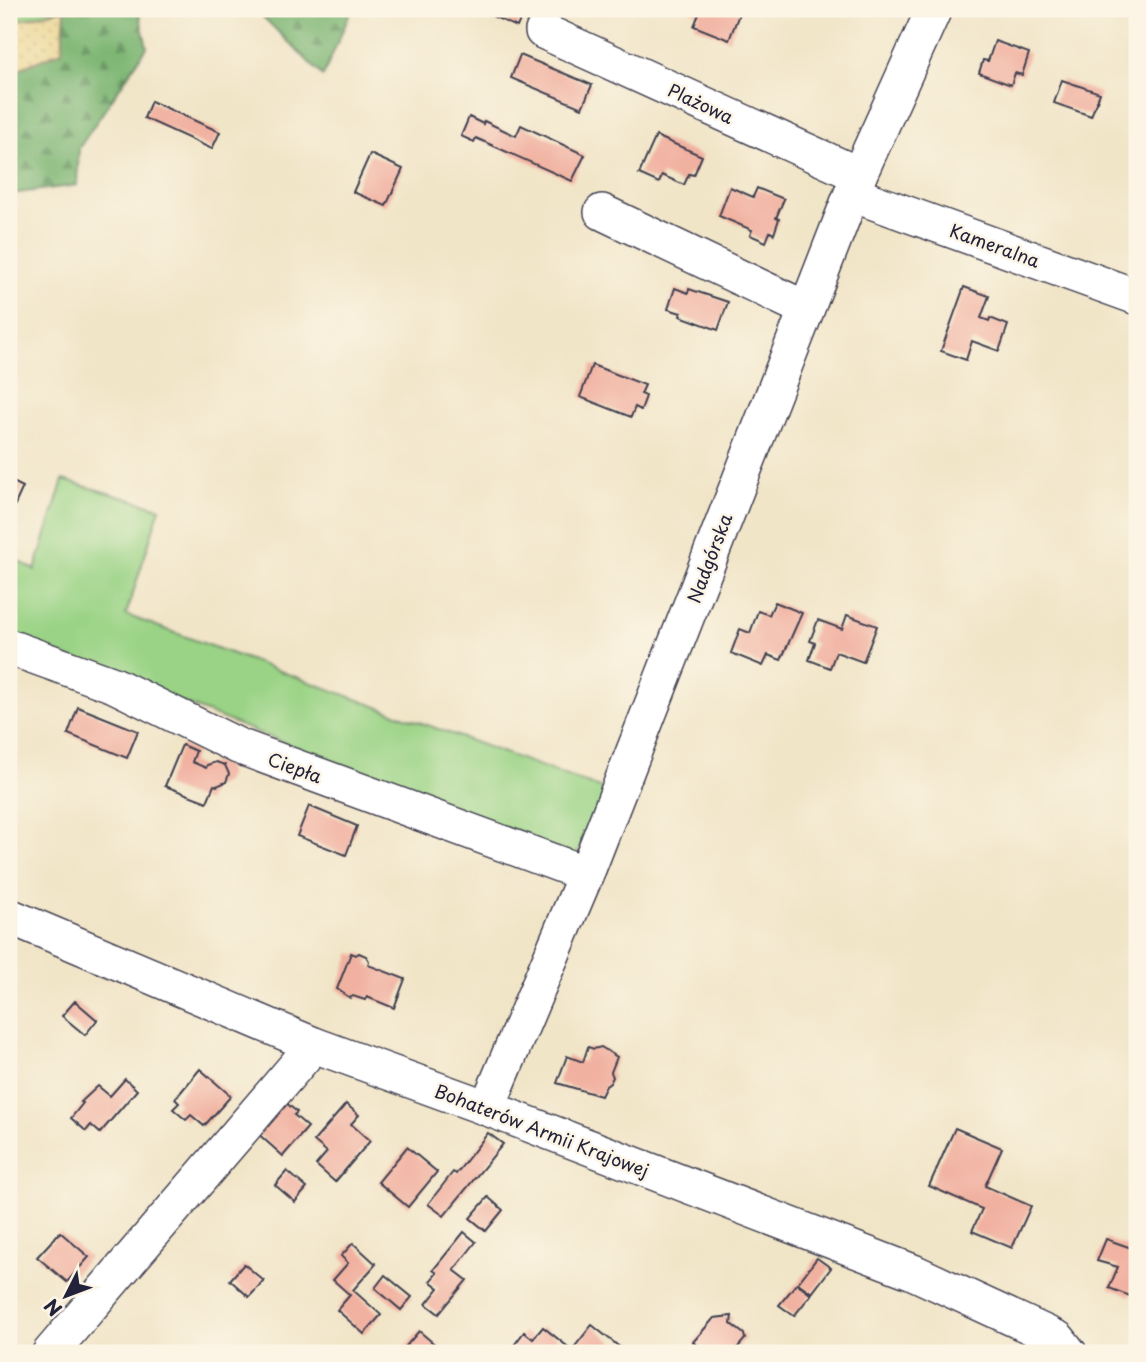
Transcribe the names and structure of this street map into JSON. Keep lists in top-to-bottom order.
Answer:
{
  "streets": {
    "street": [
      "Plażowa",
      "Kameralna",
      "Nadgórska",
      "Ciepła",
      "Bohaterów Armii Krajowej"
    ]
  },
  "crossings": [
    ["Plażowa", "Kameralna"],
    ["Plażowa", "Nadgórska"],
    ["Kameralna", "Nadgórska"],
    ["Nadgórska", "Ciepła"],
    ["Nadgórska", "Bohaterów Armii Krajowej"]
  ],
  "north": "bottom left"
}
